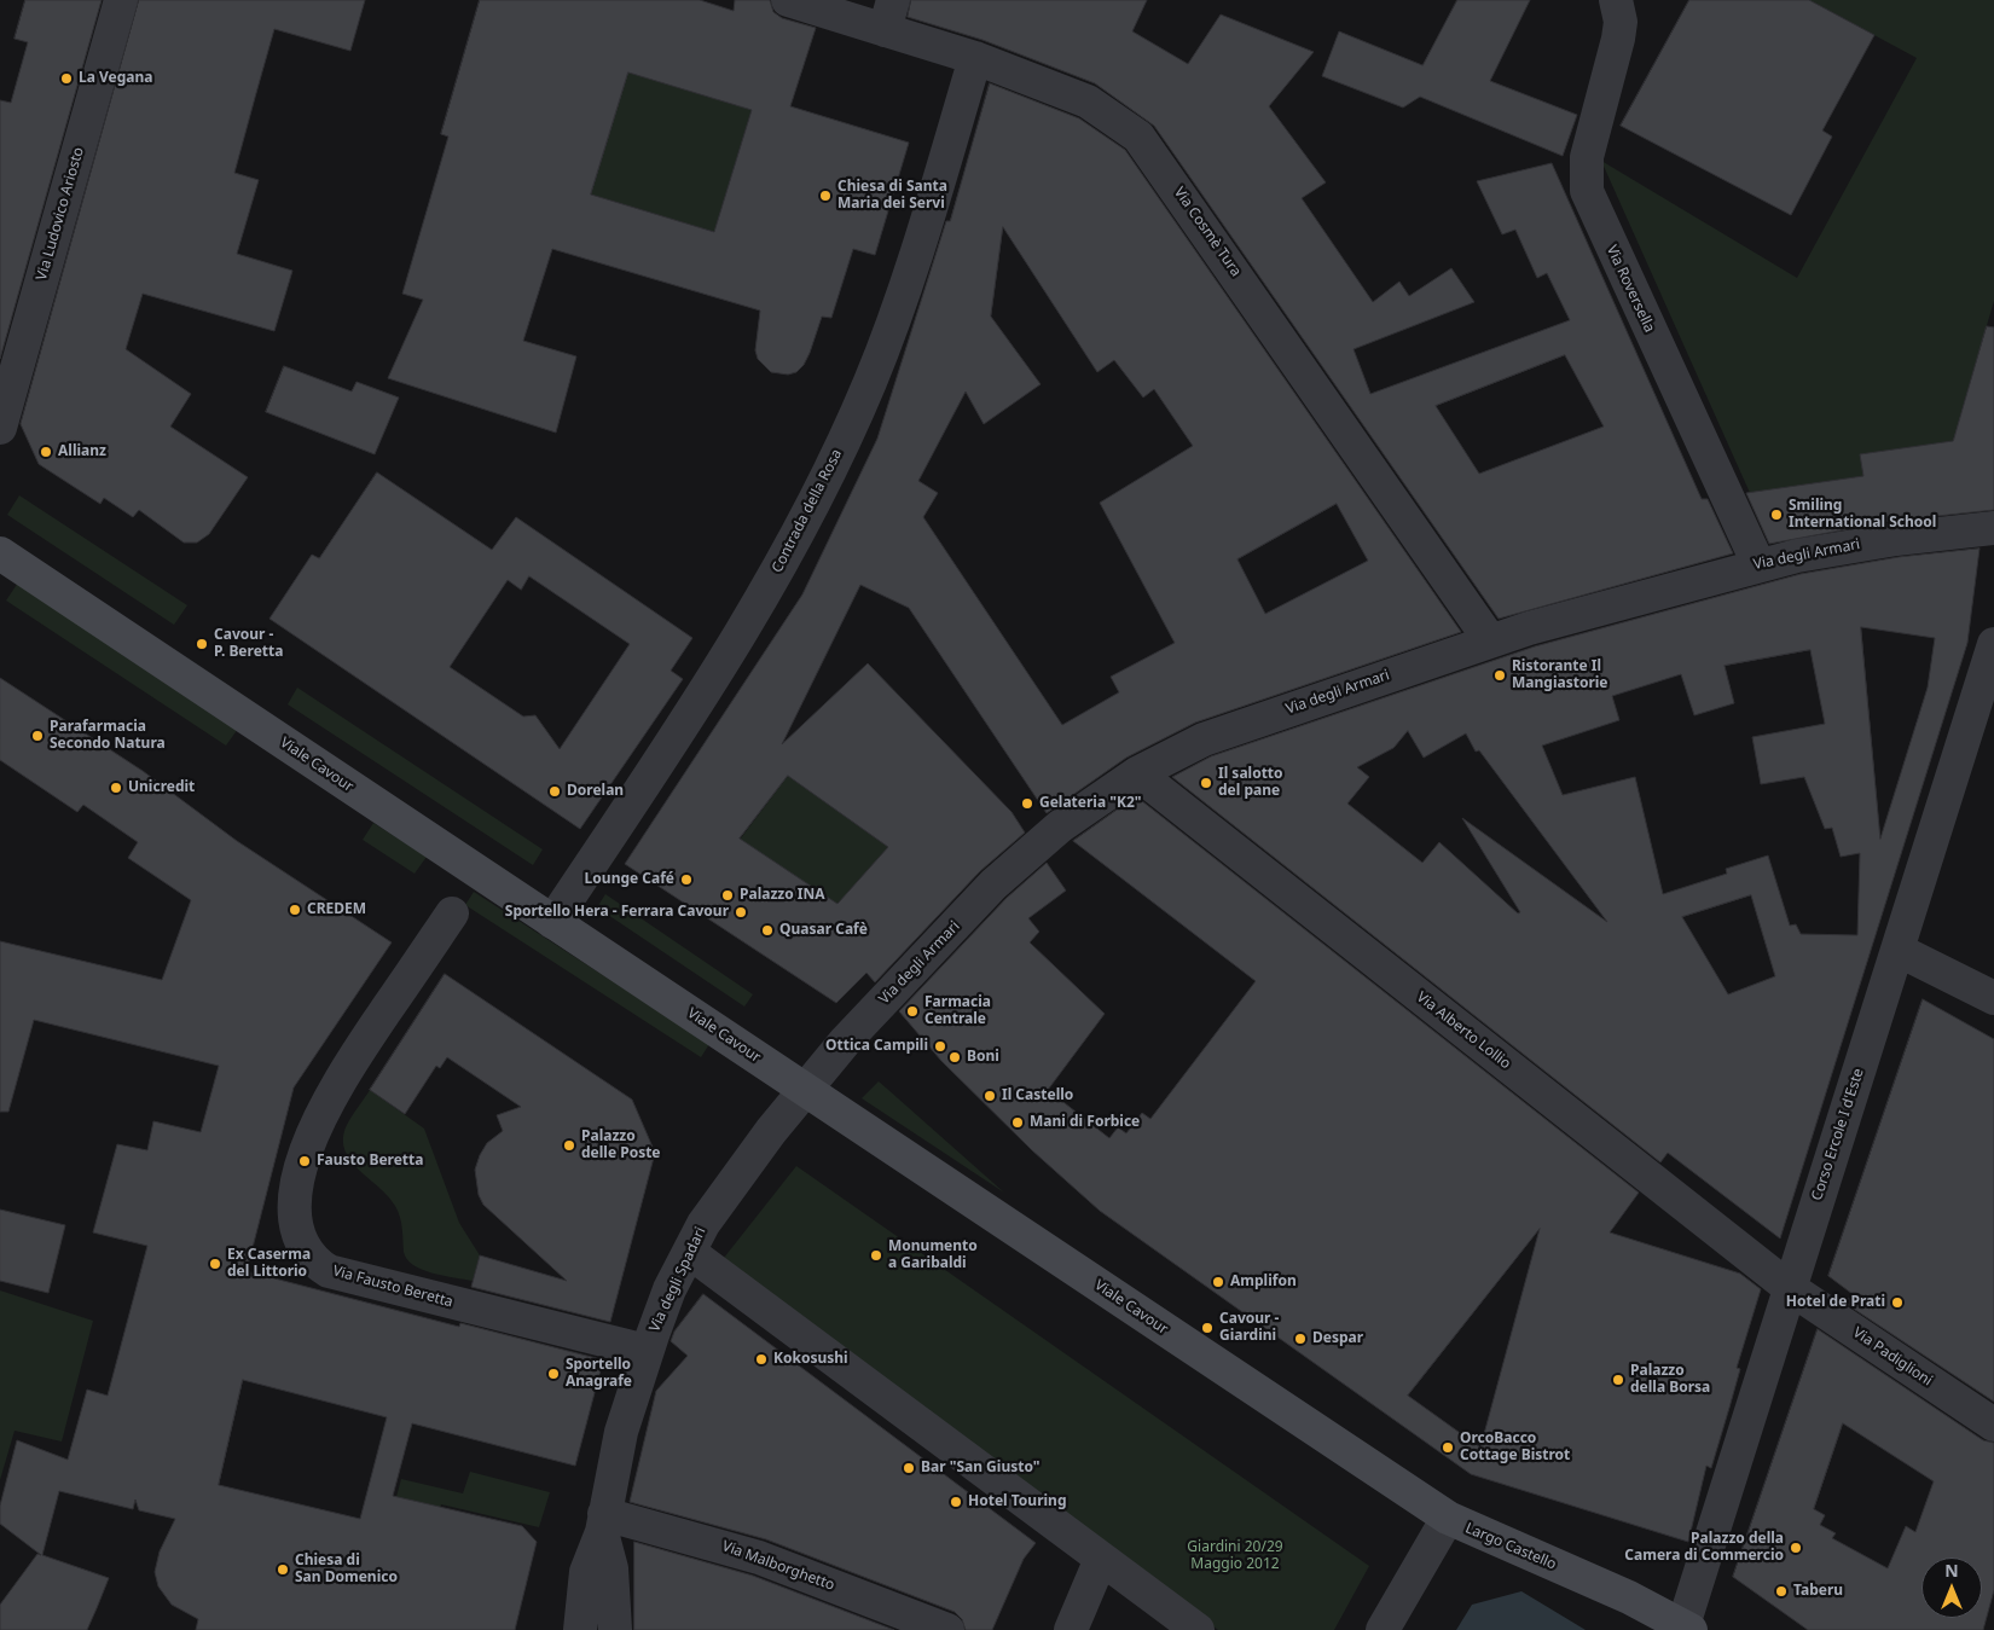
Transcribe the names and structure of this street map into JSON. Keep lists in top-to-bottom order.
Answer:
{
  "streets": {
    "street": [
      "Via Ludovico Ariosto",
      "Via Cosmè Tura",
      "Via Roversella",
      "Contrada della Rosa",
      "Via degli Armari",
      "Viale Cavour",
      "Via Alberto Lollio",
      "Corso Ercole I d'Este",
      "Via degli Spadari",
      "Via Fausto Beretta",
      "Via Padiglioni",
      "Largo Castello",
      "Via Malborghetto"
    ]
  },
  "crossings": [
    ["Via Cosmè Tura", "Contrada della Rosa"],
    ["Via Cosmè Tura", "Via degli Armari"],
    ["Via Roversella", "Via degli Armari"],
    ["Contrada della Rosa", "Viale Cavour"],
    ["Via degli Armari", "Viale Cavour"],
    ["Via degli Armari", "Via Alberto Lollio"],
    ["Via degli Armari", "Via degli Spadari"],
    ["Viale Cavour", "Via degli Spadari"],
    ["Viale Cavour", "Largo Castello"],
    ["Via Alberto Lollio", "Corso Ercole I d'Este"],
    ["Via Alberto Lollio", "Via Padiglioni"],
    ["Corso Ercole I d'Este", "Via Padiglioni"],
    ["Corso Ercole I d'Este", "Largo Castello"],
    ["Via degli Spadari", "Via Fausto Beretta"],
    ["Via degli Spadari", "Via Malborghetto"]
  ],
  "parks": ["Giardini 20/29 Maggio 2012"],
  "places": [
    "La Vegana",
    "Chiesa di Santa Maria dei Servi",
    "Allianz",
    "Smiling International School",
    "Cavour - P. Beretta",
    "Ristorante Il Mangiastorie",
    "Parafarmacia Secondo Natura",
    "Il salotto del pane",
    "Unicredit",
    "Dorelan",
    "Gelateria \"K2\"",
    "Lounge Café",
    "Palazzo INA",
    "CREDEM",
    "Sportello Hera - Ferrara Cavour",
    "Quasar Cafè",
    "Farmacia Centrale",
    "Ottica Campili",
    "Boni",
    "Il Castello",
    "Mani di Forbice",
    "Palazzo delle Poste",
    "Fausto Beretta",
    "Monumento a Garibaldi",
    "Ex Caserma del Littorio",
    "Amplifon",
    "Hotel de Prati",
    "Cavour - Giardini",
    "Despar",
    "Kokosushi",
    "Sportello Anagrafe",
    "Palazzo della Borsa",
    "OrcoBacco Cottage Bistrot",
    "Bar \"San Giusto\"",
    "Hotel Touring",
    "Palazzo della Camera di Commercio",
    "Chiesa di San Domenico",
    "Taberu"
  ],
  "north": "top"
}
